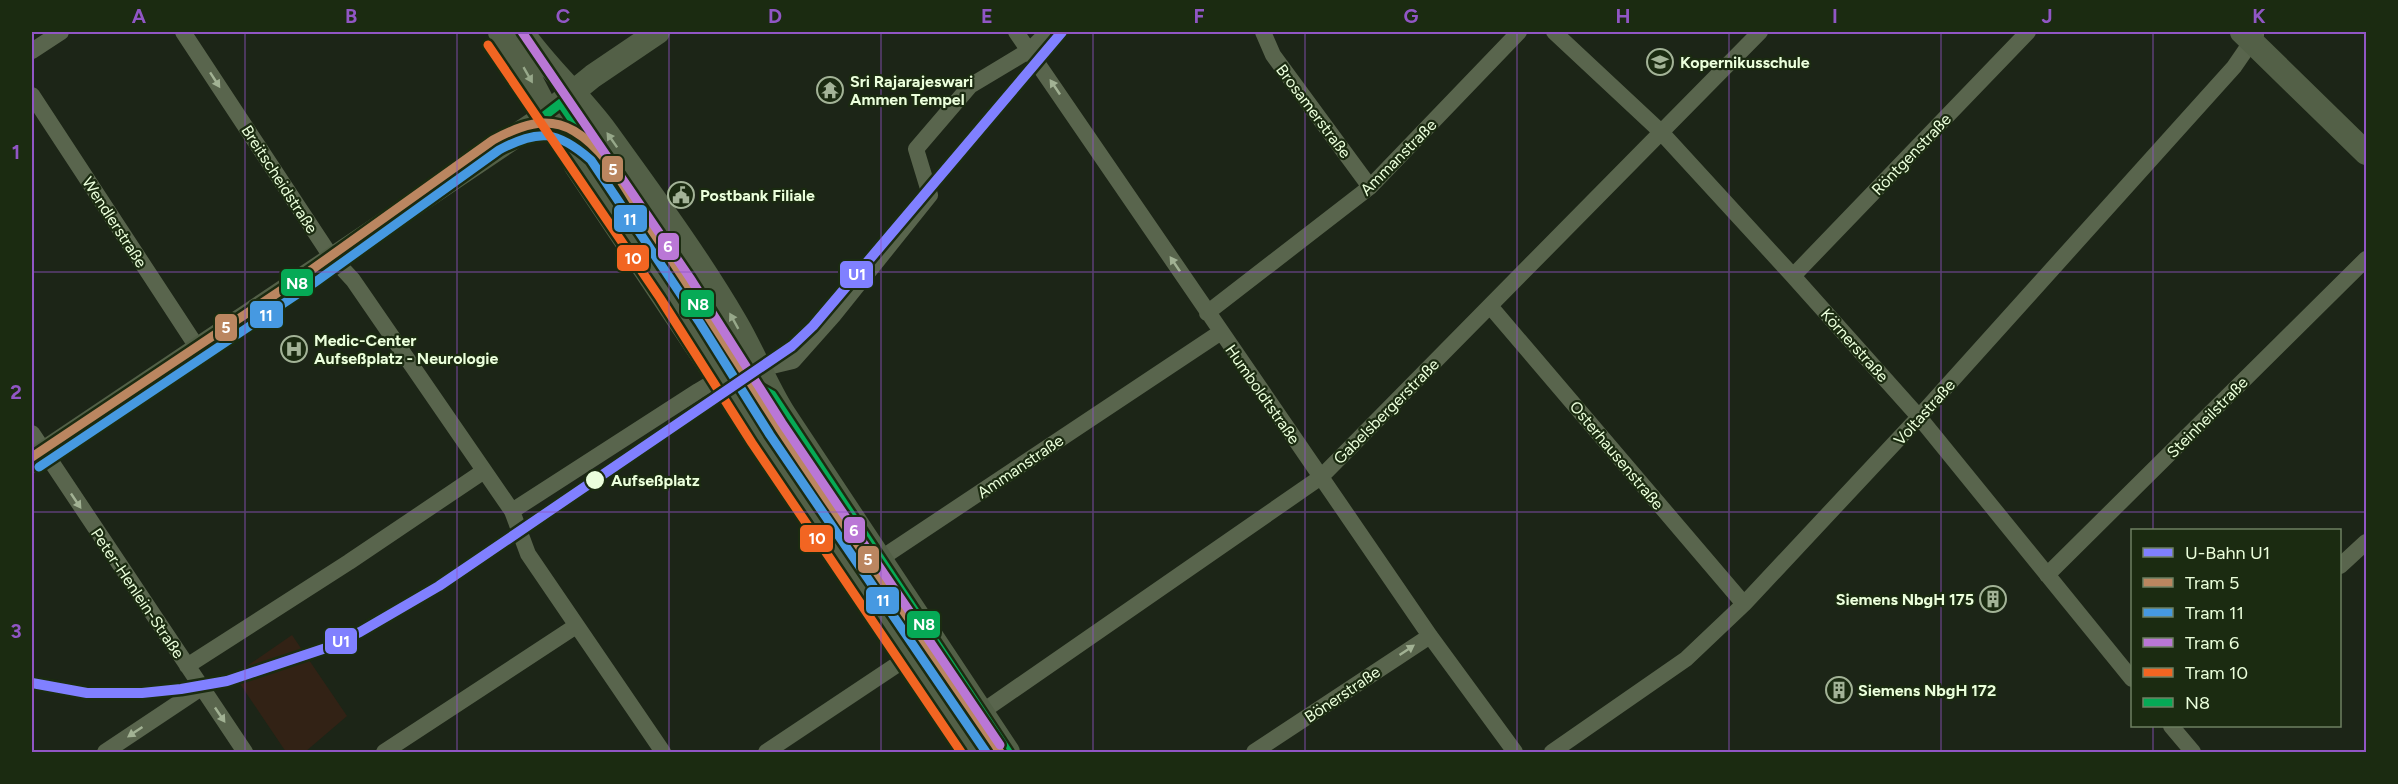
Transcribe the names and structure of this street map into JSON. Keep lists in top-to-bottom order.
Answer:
{
  "streets": {
    "street": [
      "Brosamerstraße",
      "Röntgenstraße",
      "Ammanstraße",
      "Breitscheidstraße",
      "Wendlerstraße",
      "Körnerstraße",
      "Humboldtstraße",
      "Gabelsbergerstraße",
      "Voltastraße",
      "Steinheilstraße",
      "Osterhausenstraße",
      "Peter-Henlein-Straße",
      "Bönerstraße"
    ]
  },
  "crossings": [
    ["Brosamerstraße", "Ammanstraße"],
    ["Röntgenstraße", "Körnerstraße"],
    ["Ammanstraße", "Humboldtstraße"],
    ["Körnerstraße", "Gabelsbergerstraße"],
    ["Körnerstraße", "Voltastraße"],
    ["Körnerstraße", "Steinheilstraße"],
    ["Humboldtstraße", "Gabelsbergerstraße"],
    ["Humboldtstraße", "Bönerstraße"],
    ["Gabelsbergerstraße", "Osterhausenstraße"],
    ["Voltastraße", "Osterhausenstraße"]
  ],
  "one_way": [
    "Breitscheidstraße",
    "Humboldtstraße",
    "Peter-Henlein-Straße",
    "Bönerstraße"
  ],
  "places": {
    "school or university": ["Kopernikusschule"],
    "temple": ["Sri Rajarajeswari Ammen Tempel"],
    "public building": ["Postbank Filiale"],
    "hospital": ["Medic-Center Aufseßplatz - Neurologie"],
    "other": ["Aufseßplatz"],
    "building": ["Siemens NbgH 175", "Siemens NbgH 172"]
  },
  "lines": [
    "metro line U1",
    "tram line 6",
    "tram line 10",
    "transit line N8",
    "tram line 5",
    "tram line 11"
  ],
  "legend": [
    "U-Bahn U1",
    "Tram 5",
    "Tram 11",
    "Tram 6",
    "Tram 10",
    "N8"
  ],
  "grid": {
    "columns": [
      "A",
      "B",
      "C",
      "D",
      "E",
      "F",
      "G",
      "H",
      "I",
      "J",
      "K"
    ],
    "rows": ["1", "2", "3"]
  }
}
